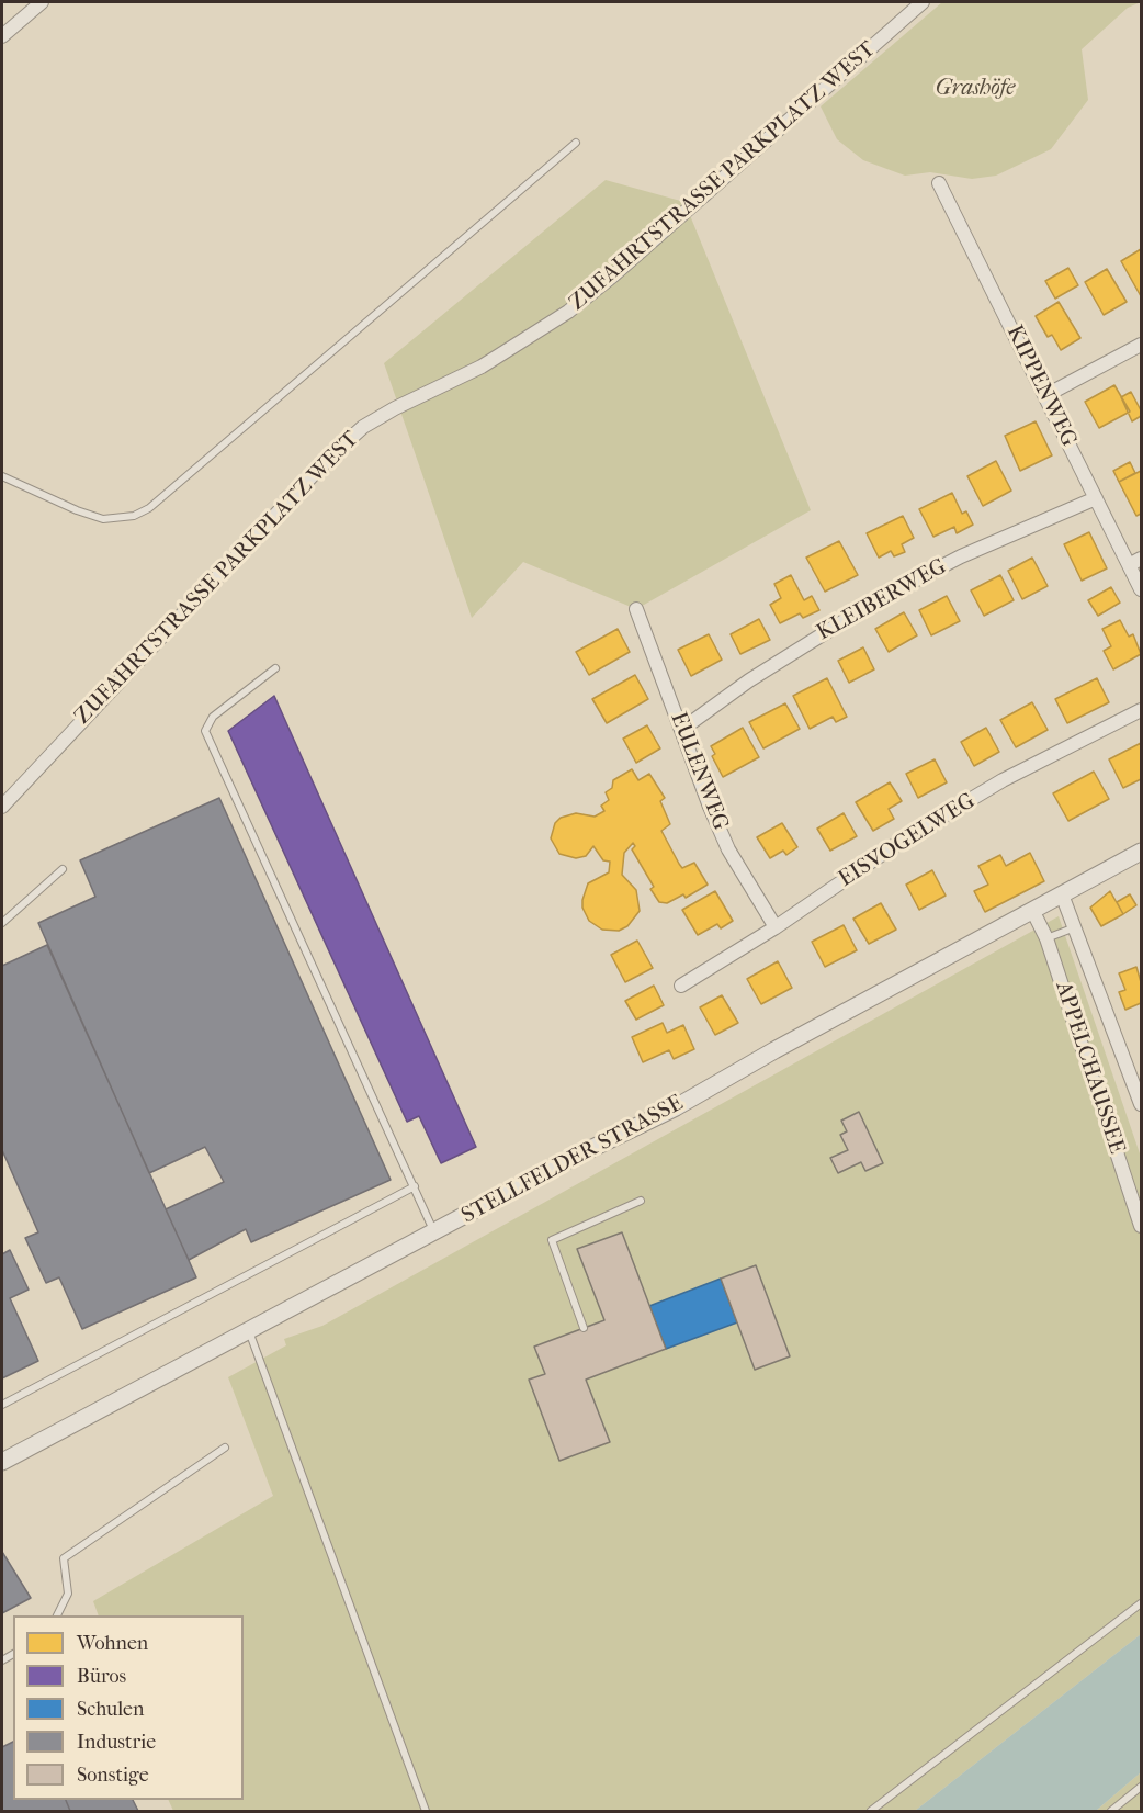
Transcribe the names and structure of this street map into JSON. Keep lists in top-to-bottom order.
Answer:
{
  "streets": {
    "street": [
      "ZUFAHRTSTRASSE PARKPLATZ WEST",
      "KIPPENWEG",
      "KLEIBERWEG",
      "EULENWEG",
      "EISVOGELWEG",
      "APPELCHAUSSEE",
      "STELLFELDER STRASSE"
    ]
  },
  "crossings": [
    ["KIPPENWEG", "KLEIBERWEG"],
    ["KLEIBERWEG", "EULENWEG"],
    ["EULENWEG", "EISVOGELWEG"],
    ["APPELCHAUSSEE", "STELLFELDER STRASSE"]
  ],
  "parks": ["Grashöfe"],
  "legend": [
    "Wohnen",
    "Büros",
    "Schulen",
    "Industrie",
    "Sonstige"
  ]
}
